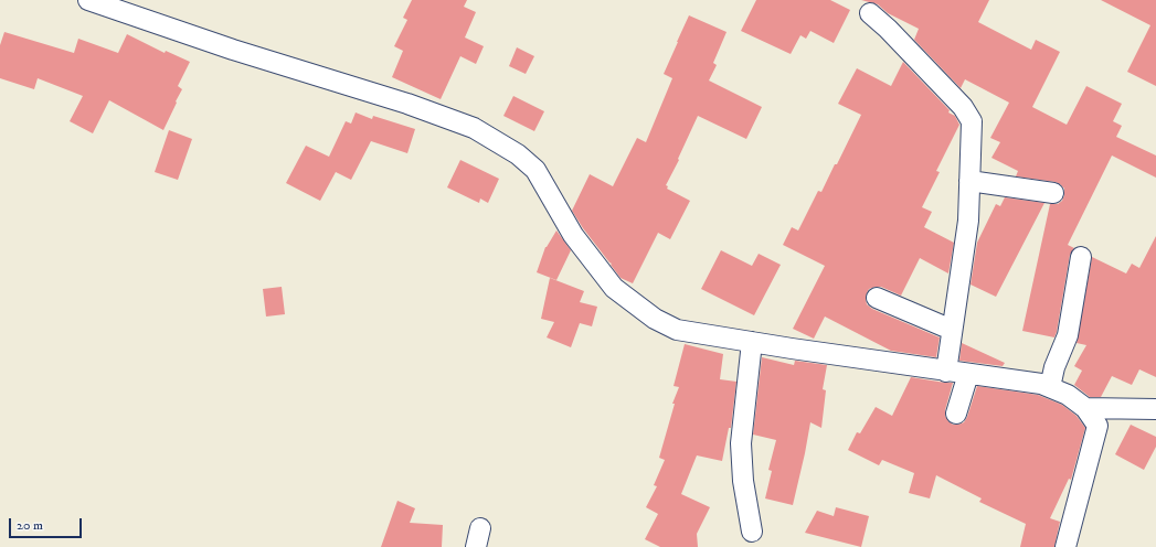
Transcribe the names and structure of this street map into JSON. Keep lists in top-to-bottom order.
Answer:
{
  "scale_bar": "20 m"
}
